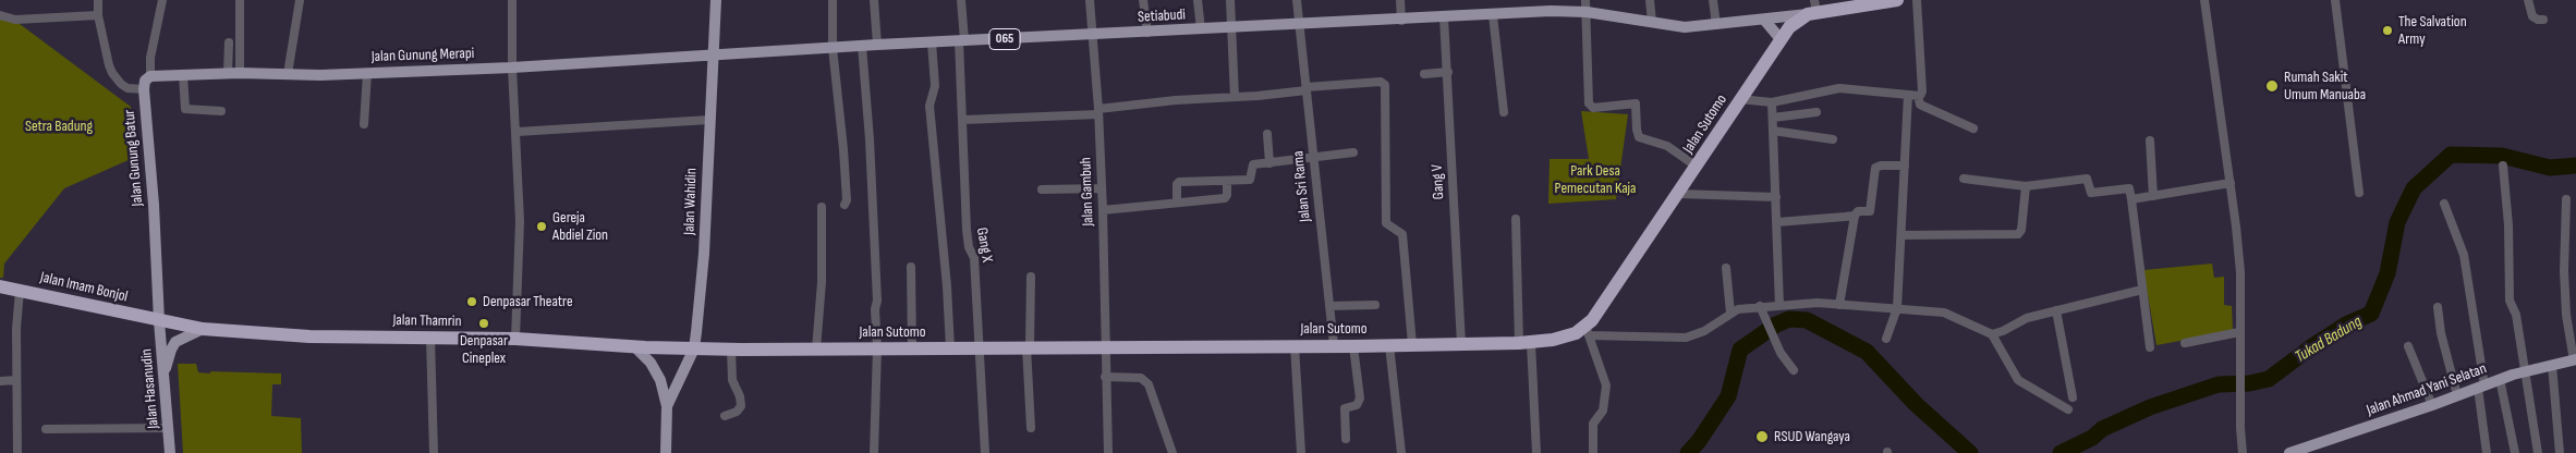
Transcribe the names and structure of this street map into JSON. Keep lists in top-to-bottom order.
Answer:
{
  "streets": {
    "highway": ["Jalan Sutomo", "Jalan Imam Bonjol", "Jalan Thamrin"],
    "main road": [
      "Setiabudi",
      "065",
      "Jalan Gunung Merapi",
      "Jalan Gunung Batur",
      "Jalan Wahidin",
      "Jalan Hasanudin",
      "Jalan Ahmad Yani Selatan"
    ],
    "street": [
      "Gang V",
      "Jalan Sri Rama",
      "Jalan Gambuh",
      "Gang X"
    ]
  },
  "crossings": [
    ["Setiabudi", "Jalan Gunung Merapi"],
    ["Setiabudi", "Jalan Sutomo"],
    ["Setiabudi", "Gang V"],
    ["Setiabudi", "Jalan Sri Rama"],
    ["Setiabudi", "Jalan Gambuh"],
    ["Setiabudi", "Jalan Wahidin"],
    ["Setiabudi", "Gang X"],
    ["Jalan Gunung Merapi", "Jalan Wahidin"],
    ["Jalan Sutomo", "Gang V"],
    ["Jalan Sutomo", "Jalan Sri Rama"],
    ["Jalan Sutomo", "Jalan Gambuh"],
    ["Jalan Sutomo", "Jalan Wahidin"],
    ["Jalan Sutomo", "Gang X"],
    ["Jalan Sutomo", "Jalan Thamrin"],
    ["Jalan Gunung Batur", "Jalan Imam Bonjol"],
    ["Jalan Gunung Batur", "Jalan Thamrin"],
    ["Jalan Gunung Batur", "Jalan Hasanudin"],
    ["Jalan Wahidin", "Jalan Thamrin"],
    ["Jalan Imam Bonjol", "Jalan Thamrin"],
    ["Jalan Imam Bonjol", "Jalan Hasanudin"],
    ["Jalan Thamrin", "Jalan Hasanudin"]
  ],
  "water": ["Tukad Badung"],
  "parks": ["Setra Badung", "Park Desa Pemecutan Kaja"],
  "places": [
    "The Salvation Army",
    "Rumah Sakit Umum Manuaba",
    "Gereja Abdiel Zion",
    "Denpasar Theatre",
    "Denpasar Cineplex",
    "RSUD Wangaya"
  ]
}
